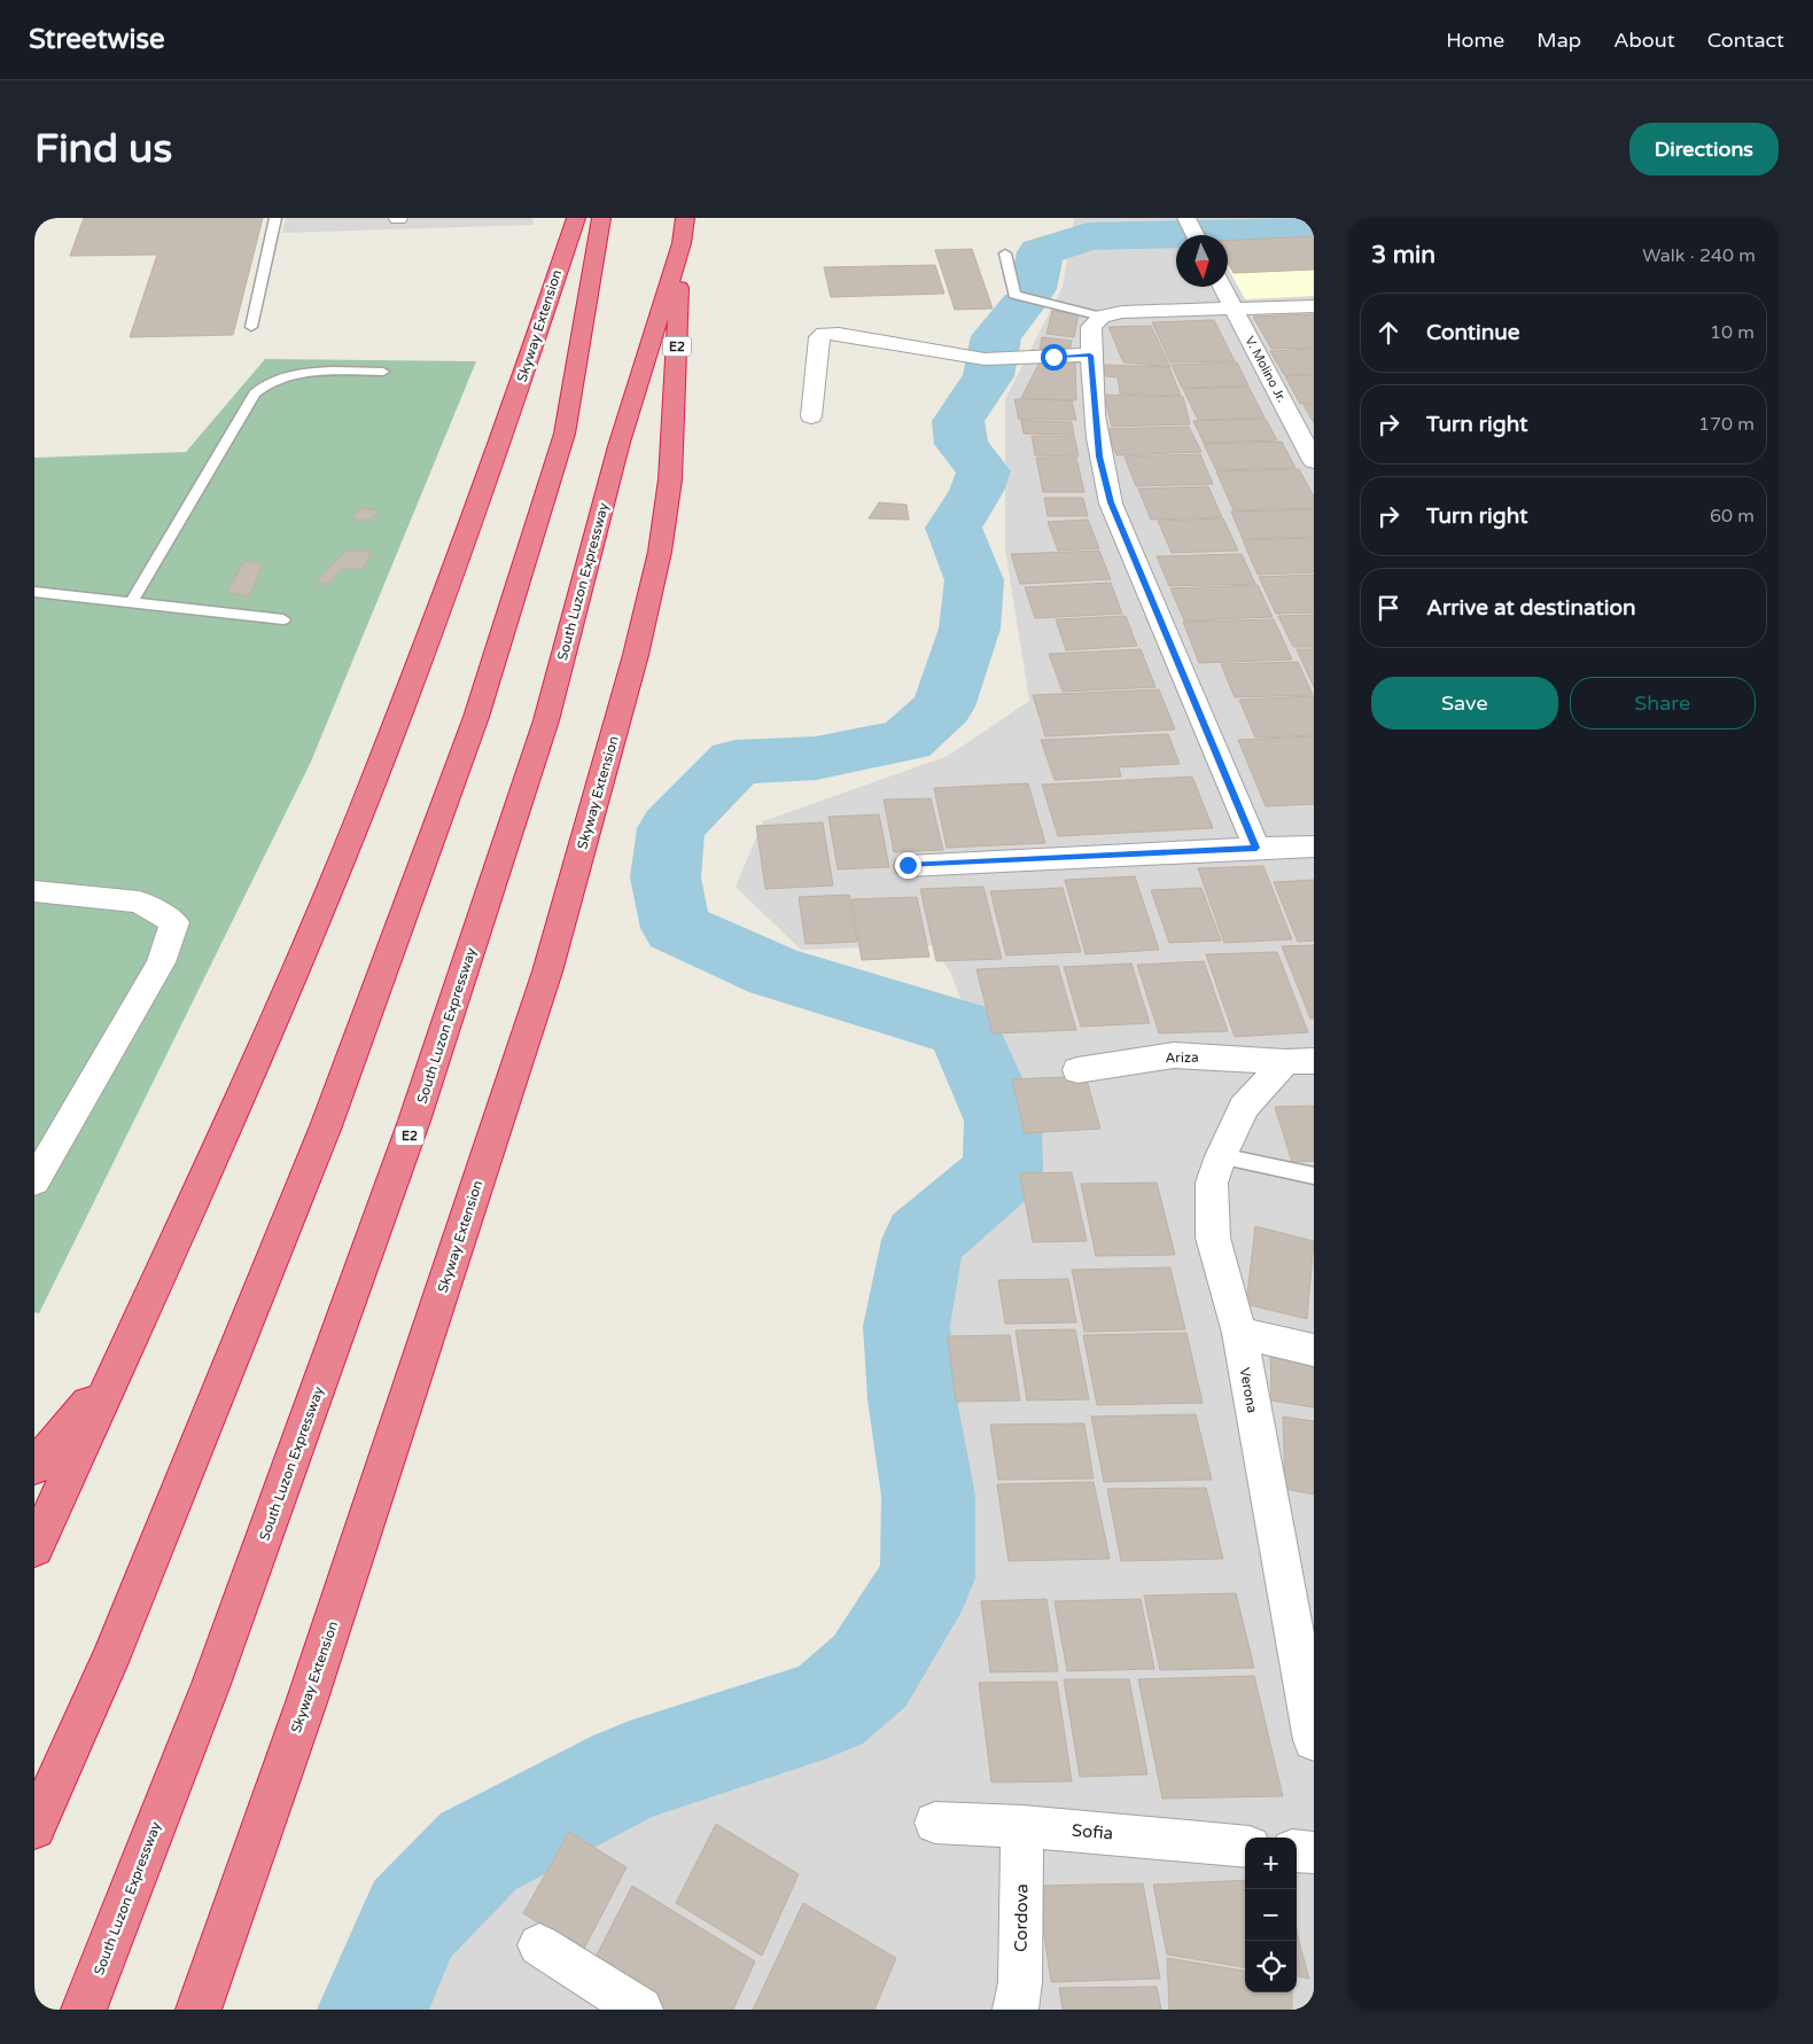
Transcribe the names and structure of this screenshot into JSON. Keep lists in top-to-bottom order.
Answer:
{
  "streets": {
    "highway": ["Skyway Extension", "E2", "South Luzon Expressway"],
    "street": [
      "V. Molino Jr.",
      "Ariza",
      "Verona",
      "Sofia",
      "Cordova"
    ]
  },
  "crossings": [
    ["Skyway Extension", "South Luzon Expressway"],
    ["Ariza", "Verona"],
    ["Sofia", "Cordova"]
  ],
  "north": "bottom",
  "page": {
    "header": "Streetwise",
    "nav": [
      "Home",
      "Map",
      "About",
      "Contact"
    ],
    "buttons": [
      "Directions",
      ["Save", "Share"]
    ],
    "title": "Find us",
    "heading": ["3 min", "Walk · 240 m"],
    "list": [
      ["Continue", "10 m"],
      ["Turn right", "170 m"],
      ["Turn right", "60 m"],
      "Arrive at destination"
    ],
    "map_buttons": ["+", "−"]
  }
}
